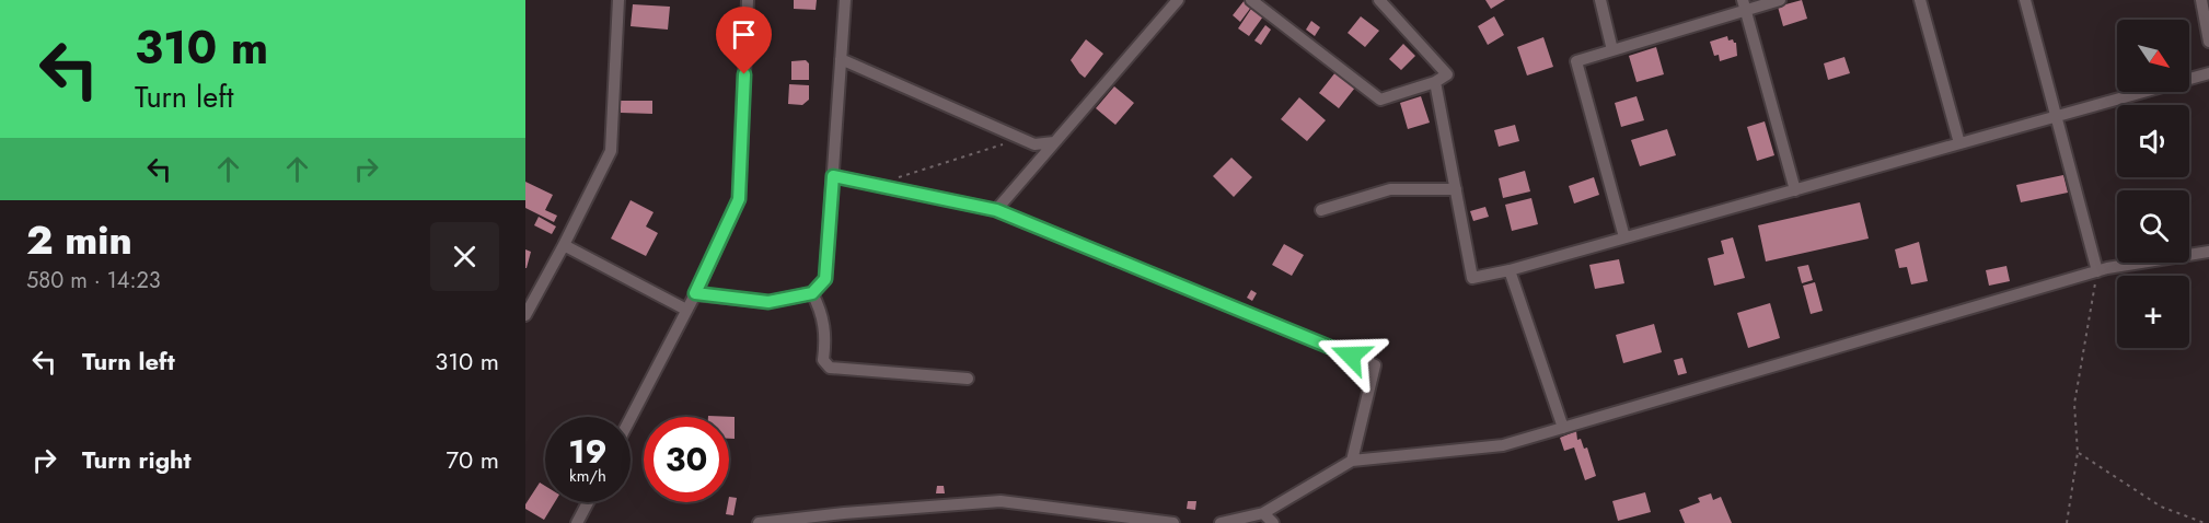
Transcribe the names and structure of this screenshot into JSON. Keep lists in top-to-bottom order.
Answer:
{
  "north": "bottom right",
  "page": {
    "turn": ["310 m", "Turn left"],
    "map_buttons": "+",
    "heading": ["2 min", "580 m · 14:23"],
    "list": [
      {
        "name": "Turn left",
        "value": "310 m"
      },
      {
        "name": "Turn right",
        "value": "70 m"
      }
    ],
    "speed": "19 km/h",
    "limit": "30"
  }
}
